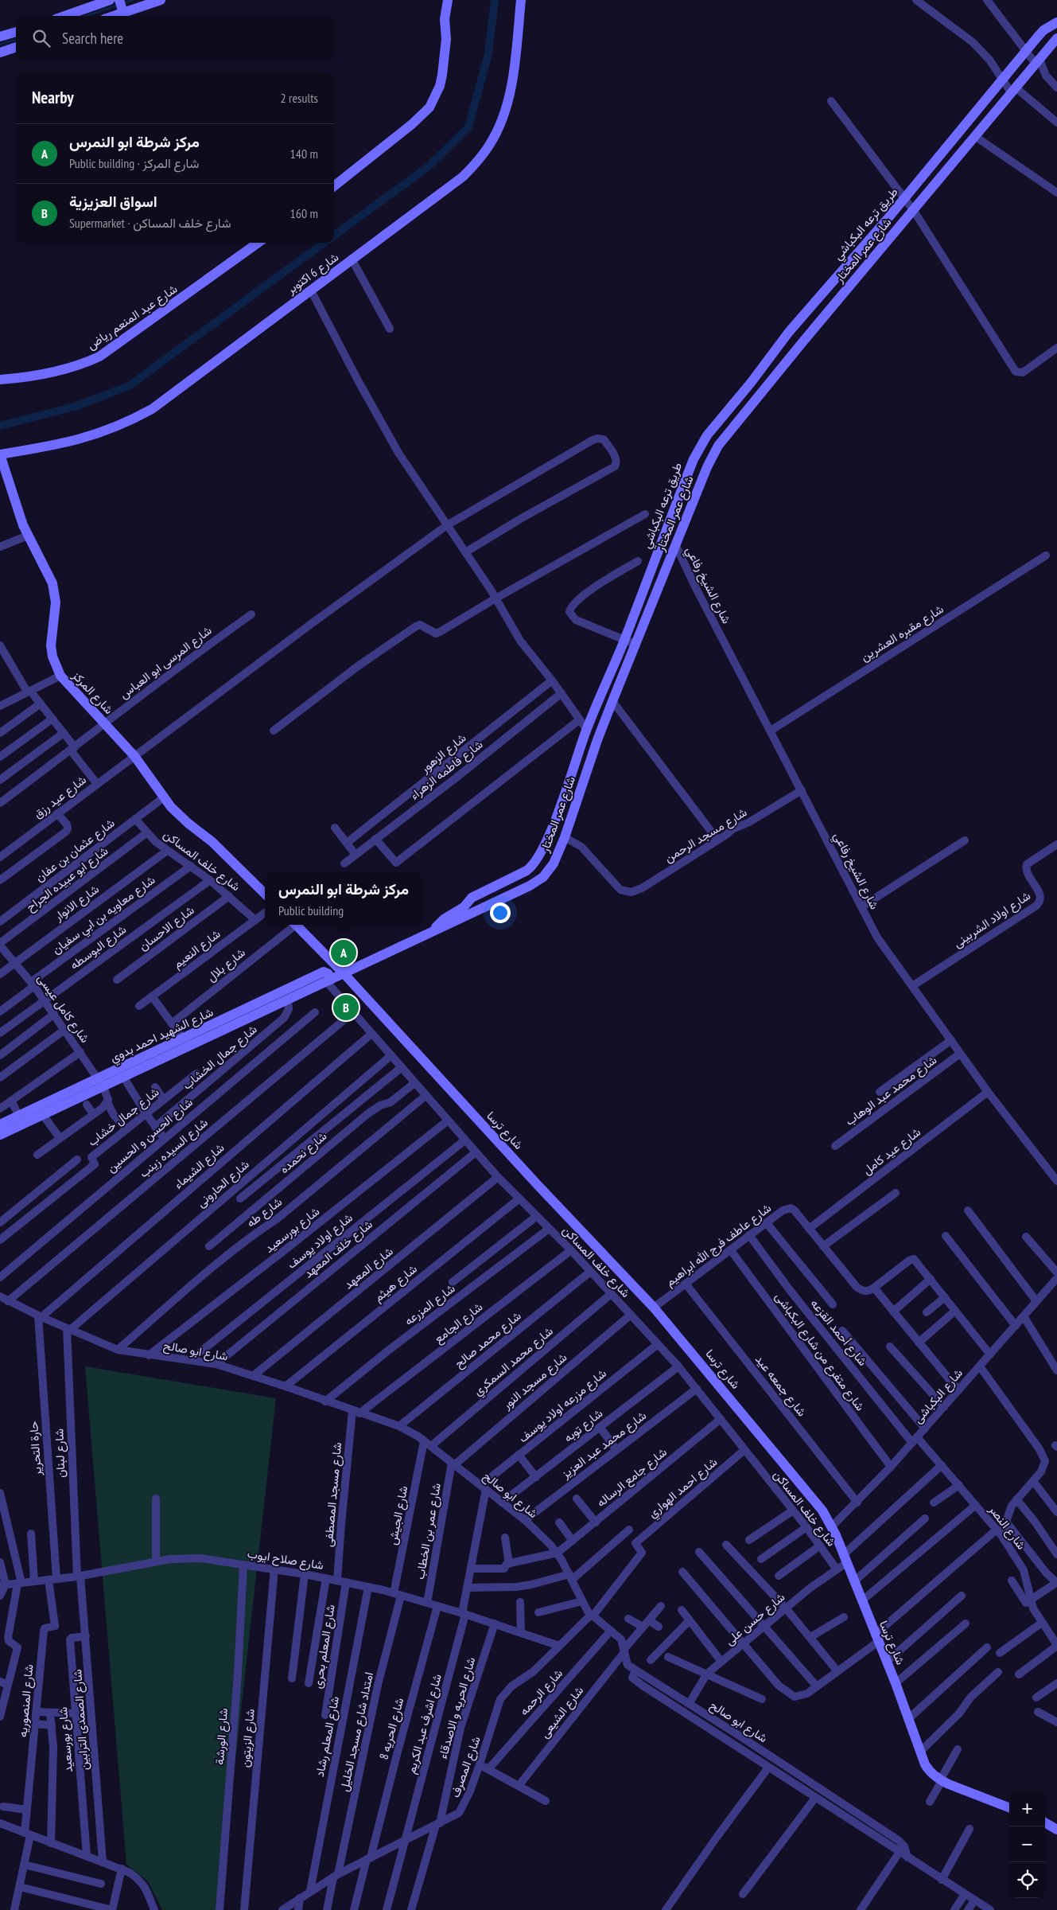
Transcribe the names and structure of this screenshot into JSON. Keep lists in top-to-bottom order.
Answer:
{
  "streets": {
    "street": [
      "طريق ترعه البكباشي",
      "شارع عمر المختار",
      "شارع 6 اكتوبر",
      "شارع عبد المنعم رياض",
      "شارع الشيخ رفاعي",
      "شارع مقبره العشرين",
      "شارع المرسى ابو العباس",
      "شارع المركز",
      "شارع الزهور",
      "شارع فاطمه الزهراء",
      "شارع عيد رزق",
      "شارع مسجد الرحمن",
      "شارع عثمان بن عفان",
      "شارع خلف المساكن",
      "شارع ابو عبيده الجراح",
      "شارع الانوار",
      "شارع معاويه بن ابي سفيان",
      "شارع اولاد الشربينى",
      "شارع الاحسان",
      "شارع البوسطه",
      "شارع النعيم",
      "شارع بلال",
      "شارع كامل عيسى",
      "شارع الشهيد احمد بدوي",
      "شارع جمال الخشاب",
      "شارع محمد عبد الوهاب",
      "شارع جمال خشاب",
      "شارع ترسا",
      "شارع الحسن و الحسين",
      "شارع السيده زينب",
      "شارع عيد كامل",
      "شارع نحمده",
      "شارع الشيماء",
      "شارع الحارونى",
      "شارع طه",
      "شارع بورسعيد",
      "شارع اولاد يوسف",
      "شارع عاطف فرج الله ابراهيم",
      "شارع خلف المعهد",
      "شارع المعهد",
      "شارع هيثم",
      "شارع المزرعه",
      "شارع الجامع",
      "شارع أحمد القزعه",
      "شارع محمد صالح",
      "شارع ابو صالح",
      "شارع متفرع من شارع البكباشى",
      "شارع محمد السمكري",
      "شارع مسجد النور",
      "شارع جمعه عيد",
      "شارع البكباشى",
      "شارع مزرعه اولاد يوسف",
      "شارع توبه",
      "شارع محمد عبد العزيز",
      "حارة التحرير",
      "شارع لبنان",
      "شارع جامع الرساله",
      "شارع احمد الهواري",
      "شارع مسجد المصطفى",
      "شارع الجيش",
      "شارع النصر",
      "شارع عمر بن الخطاب",
      "شارع صلاح ايوب",
      "شارع حسن على",
      "شارع المعلم بحرى",
      "شارع الرحمه",
      "شارع المنصوريه",
      "شارع الحريه و الاصدقاء",
      "شارع الشيعى",
      "شارع الصمدى الترابين",
      "شارع اشرف عبد الكريم",
      "شارع الحريه 8",
      "امتداد شارع مسجد الخليل",
      "شارع الورشة",
      "شارع المعلم رشاد",
      "شارع الزيتون",
      "شارع المصرف"
    ]
  },
  "crossings": [
    ["طريق ترعه البكباشي", "شارع عمر المختار"],
    ["شارع عمر المختار", "شارع الشيخ رفاعي"],
    ["شارع عمر المختار", "شارع مسجد الرحمن"],
    ["شارع عمر المختار", "شارع الشهيد احمد بدوي"],
    ["شارع عمر المختار", "شارع ترسا"],
    ["شارع 6 اكتوبر", "شارع المركز"],
    ["شارع الشيخ رفاعي", "شارع مقبره العشرين"],
    ["شارع الشيخ رفاعي", "شارع مسجد الرحمن"],
    ["شارع الشيخ رفاعي", "شارع اولاد الشربينى"],
    ["شارع الشيخ رفاعي", "شارع محمد عبد الوهاب"],
    ["شارع الشيخ رفاعي", "شارع عيد كامل"],
    ["شارع المرسى ابو العباس", "شارع المركز"],
    ["شارع المركز", "شارع عيد رزق"],
    ["شارع المركز", "شارع عثمان بن عفان"],
    ["شارع عثمان بن عفان", "شارع خلف المساكن"],
    ["شارع خلف المساكن", "شارع ابو عبيده الجراح"],
    ["شارع خلف المساكن", "شارع الانوار"],
    ["شارع خلف المساكن", "شارع معاويه بن ابي سفيان"],
    ["شارع خلف المساكن", "شارع الاحسان"],
    ["شارع خلف المساكن", "شارع البوسطه"],
    ["شارع خلف المساكن", "شارع النعيم"],
    ["شارع خلف المساكن", "شارع الشهيد احمد بدوي"],
    ["شارع خلف المساكن", "شارع السيده زينب"],
    ["شارع خلف المساكن", "شارع نحمده"],
    ["شارع خلف المساكن", "شارع الشيماء"],
    ["شارع خلف المساكن", "شارع الحارونى"],
    ["شارع خلف المساكن", "شارع طه"],
    ["شارع خلف المساكن", "شارع بورسعيد"],
    ["شارع خلف المساكن", "شارع اولاد يوسف"],
    ["شارع خلف المساكن", "شارع خلف المعهد"],
    ["شارع خلف المساكن", "شارع المعهد"],
    ["شارع خلف المساكن", "شارع هيثم"],
    ["شارع خلف المساكن", "شارع المزرعه"],
    ["شارع خلف المساكن", "شارع الجامع"],
    ["شارع خلف المساكن", "شارع محمد صالح"],
    ["شارع خلف المساكن", "شارع محمد السمكري"],
    ["شارع خلف المساكن", "شارع مسجد النور"],
    ["شارع خلف المساكن", "شارع مزرعه اولاد يوسف"],
    ["شارع خلف المساكن", "شارع توبه"],
    ["شارع خلف المساكن", "شارع محمد عبد العزيز"],
    ["شارع خلف المساكن", "شارع جامع الرساله"],
    ["شارع خلف المساكن", "شارع احمد الهواري"],
    ["شارع خلف المساكن", "شارع حسن على"],
    ["شارع ابو عبيده الجراح", "شارع كامل عيسى"],
    ["شارع الانوار", "شارع كامل عيسى"],
    ["شارع معاويه بن ابي سفيان", "شارع كامل عيسى"],
    ["شارع البوسطه", "شارع كامل عيسى"],
    ["شارع كامل عيسى", "شارع الشهيد احمد بدوي"],
    ["شارع الشهيد احمد بدوي", "شارع جمال الخشاب"],
    ["شارع الشهيد احمد بدوي", "شارع ترسا"],
    ["شارع ترسا", "شارع عاطف فرج الله ابراهيم"],
    ["شارع ترسا", "شارع البكباشى"],
    ["شارع ترسا", "شارع حسن على"],
    ["شارع السيده زينب", "شارع ابو صالح"],
    ["شارع عيد كامل", "شارع عاطف فرج الله ابراهيم"],
    ["شارع الشيماء", "شارع ابو صالح"],
    ["شارع الشيماء", "حارة التحرير"],
    ["شارع الحارونى", "شارع ابو صالح"],
    ["شارع الحارونى", "شارع لبنان"],
    ["شارع طه", "شارع ابو صالح"],
    ["شارع بورسعيد", "شارع ابو صالح"],
    ["شارع بورسعيد", "شارع الصمدى الترابين"],
    ["شارع اولاد يوسف", "شارع ابو صالح"],
    ["شارع عاطف فرج الله ابراهيم", "شارع أحمد القزعه"],
    ["شارع عاطف فرج الله ابراهيم", "شارع متفرع من شارع البكباشى"],
    ["شارع عاطف فرج الله ابراهيم", "شارع جمعه عيد"],
    ["شارع خلف المعهد", "شارع ابو صالح"],
    ["شارع المعهد", "شارع ابو صالح"],
    ["شارع هيثم", "شارع ابو صالح"],
    ["شارع المزرعه", "شارع ابو صالح"],
    ["شارع الجامع", "شارع ابو صالح"],
    ["شارع الجامع", "شارع مسجد المصطفى"],
    ["شارع أحمد القزعه", "شارع البكباشى"],
    ["شارع أحمد القزعه", "شارع النصر"],
    ["شارع محمد صالح", "شارع ابو صالح"],
    ["شارع ابو صالح", "شارع محمد السمكري"],
    ["شارع ابو صالح", "شارع مسجد النور"],
    ["شارع ابو صالح", "شارع مزرعه اولاد يوسف"],
    ["شارع ابو صالح", "شارع توبه"],
    ["شارع ابو صالح", "شارع محمد عبد العزيز"],
    ["شارع ابو صالح", "حارة التحرير"],
    ["شارع ابو صالح", "شارع لبنان"],
    ["شارع ابو صالح", "شارع جامع الرساله"],
    ["شارع ابو صالح", "شارع مسجد المصطفى"],
    ["شارع ابو صالح", "شارع الجيش"],
    ["شارع ابو صالح", "شارع عمر بن الخطاب"],
    ["شارع ابو صالح", "شارع حسن على"],
    ["شارع ابو صالح", "شارع الرحمه"],
    ["شارع ابو صالح", "شارع الشيعى"],
    ["شارع ابو صالح", "شارع اشرف عبد الكريم"],
    ["شارع ابو صالح", "شارع المصرف"],
    ["شارع متفرع من شارع البكباشى", "شارع البكباشى"],
    ["شارع محمد السمكري", "شارع الجيش"],
    ["شارع مسجد النور", "شارع عمر بن الخطاب"],
    ["شارع جمعه عيد", "شارع البكباشى"],
    ["شارع البكباشى", "شارع النصر"],
    ["شارع مزرعه اولاد يوسف", "شارع اشرف عبد الكريم"],
    ["حارة التحرير", "شارع صلاح ايوب"],
    ["حارة التحرير", "شارع المنصوريه"],
    ["شارع لبنان", "شارع صلاح ايوب"],
    ["شارع لبنان", "شارع الصمدى الترابين"],
    ["شارع احمد الهواري", "شارع المصرف"],
    ["شارع مسجد المصطفى", "شارع صلاح ايوب"],
    ["شارع مسجد المصطفى", "شارع المعلم بحرى"],
    ["شارع الجيش", "شارع صلاح ايوب"],
    ["شارع الجيش", "امتداد شارع مسجد الخليل"],
    ["شارع النصر", "شارع حسن على"],
    ["شارع عمر بن الخطاب", "شارع صلاح ايوب"],
    ["شارع صلاح ايوب", "شارع المعلم بحرى"],
    ["شارع صلاح ايوب", "شارع المنصوريه"],
    ["شارع صلاح ايوب", "شارع الحريه و الاصدقاء"],
    ["شارع صلاح ايوب", "شارع الصمدى الترابين"],
    ["شارع صلاح ايوب", "شارع اشرف عبد الكريم"],
    ["شارع صلاح ايوب", "شارع الحريه 8"],
    ["شارع صلاح ايوب", "امتداد شارع مسجد الخليل"],
    ["شارع صلاح ايوب", "شارع الورشة"],
    ["شارع صلاح ايوب", "شارع المعلم رشاد"],
    ["شارع صلاح ايوب", "شارع الزيتون"],
    ["شارع صلاح ايوب", "شارع المصرف"],
    ["شارع الحريه و الاصدقاء", "شارع المصرف"],
    ["شارع اشرف عبد الكريم", "شارع المصرف"],
    ["شارع الحريه 8", "شارع المصرف"],
    ["امتداد شارع مسجد الخليل", "شارع المصرف"],
    ["شارع المعلم رشاد", "شارع المصرف"]
  ],
  "page": {
    "search": "Search here",
    "heading": ["Nearby", "2 results"],
    "list": [
      {
        "mark": "A",
        "name": "مركز شرطة ابو النمرس",
        "note": "Public building · شارع المركز",
        "value": "140 m"
      },
      {
        "mark": "B",
        "name": "اسواق العزيزية",
        "note": "Supermarket · شارع خلف المساكن",
        "value": "160 m"
      }
    ],
    "popup": ["مركز شرطة ابو النمرس", "Public building"],
    "pins": ["A", "B"],
    "map_buttons": ["+", "−"]
  }
}
